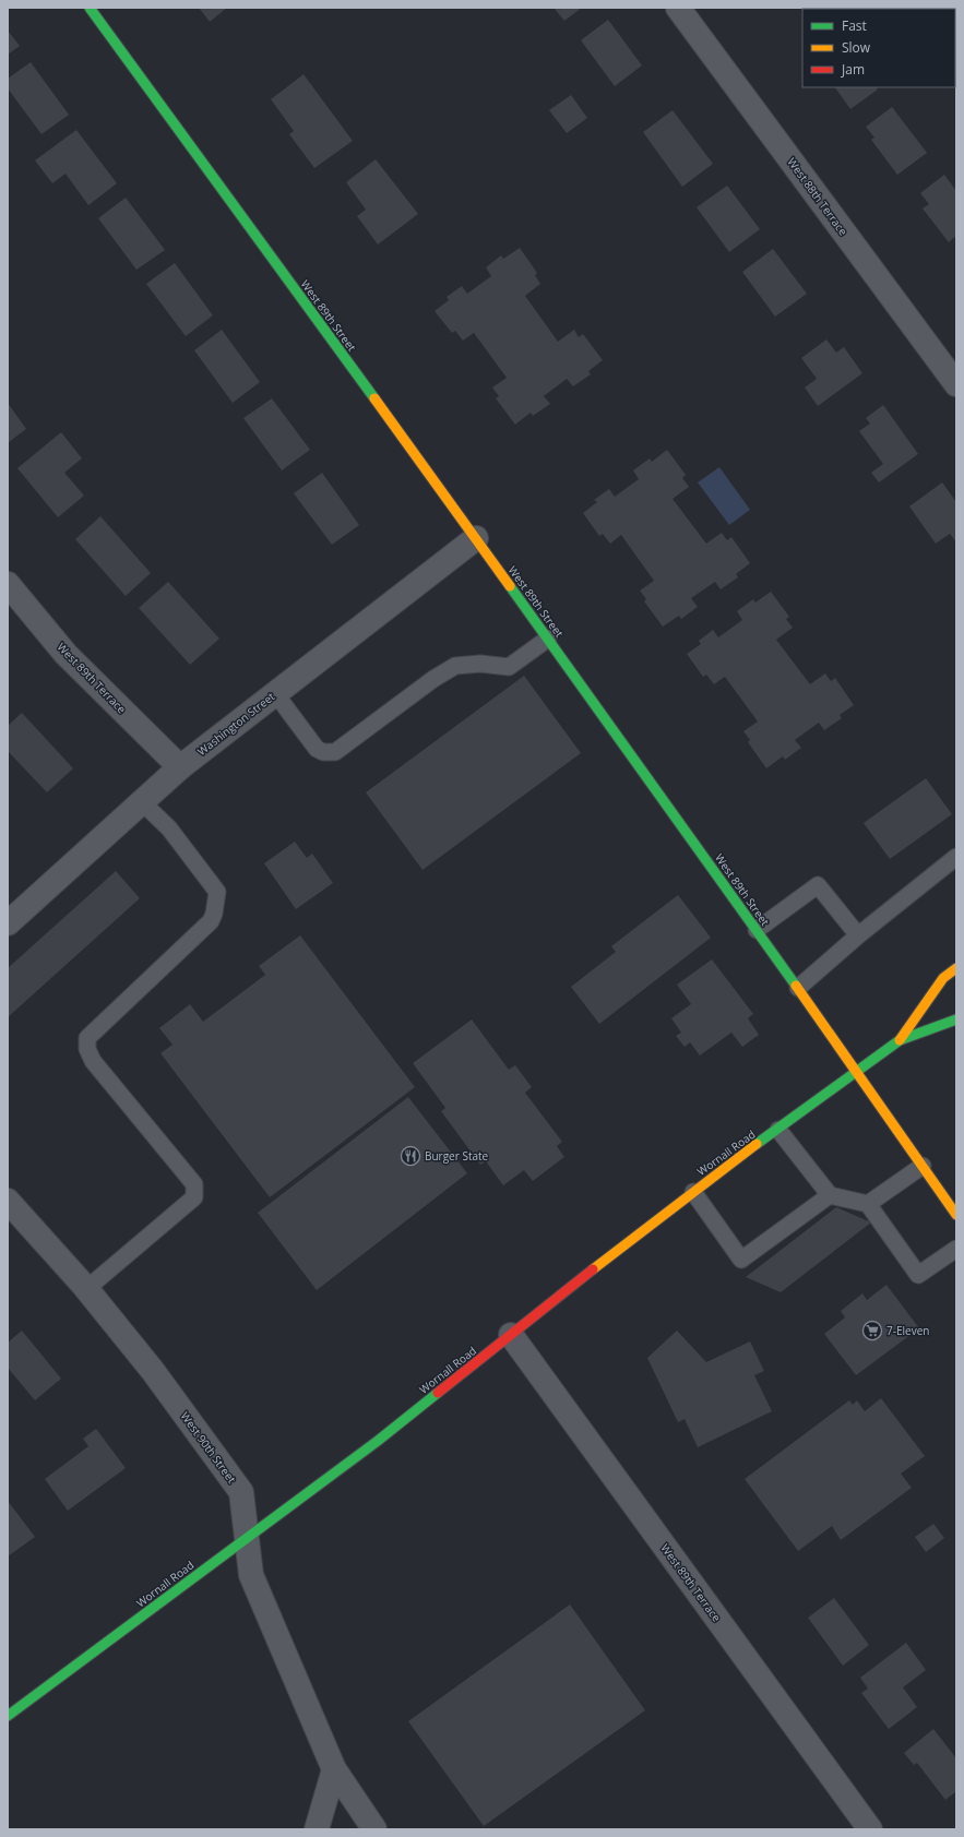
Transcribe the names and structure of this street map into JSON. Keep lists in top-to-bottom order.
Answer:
{
  "streets": {
    "street": [
      "West 88th Terrace",
      "West 89th Street",
      "West 89th Terrace",
      "Washington Street",
      "Wornall Road",
      "West 90th Street"
    ]
  },
  "crossings": [
    ["West 89th Street", "Washington Street"],
    ["West 89th Street", "Wornall Road"],
    ["West 89th Terrace", "Washington Street"],
    ["West 89th Terrace", "Wornall Road"],
    ["Wornall Road", "West 90th Street"]
  ],
  "places": {
    "restaurant": ["Burger State"],
    "supermarket": ["7-Eleven"]
  },
  "legend": ["Fast", "Slow", "Jam"]
}
